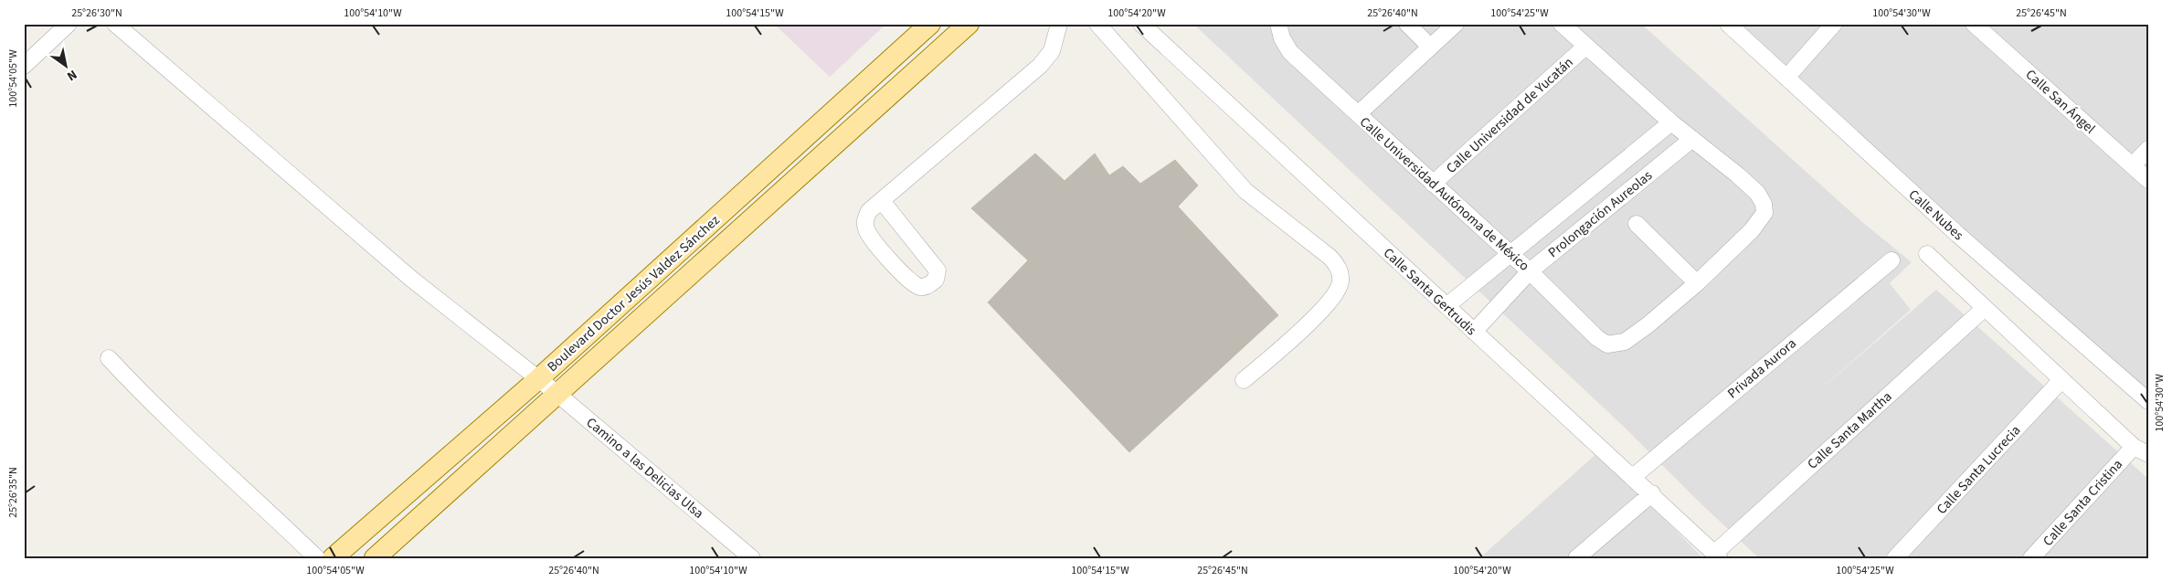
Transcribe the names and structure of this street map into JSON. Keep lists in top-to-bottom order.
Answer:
{
  "streets": {
    "main road": ["Boulevard Doctor Jesús Valdez Sánchez"],
    "street": [
      "Calle San Ángel",
      "Calle Universidad de Yucatán",
      "Calle Universidad Autónoma de México",
      "Prolongación Aureolas",
      "Calle Nubes",
      "Calle Santa Gertrudis",
      "Privada Aurora",
      "Calle Santa Martha",
      "Camino a las Delicias Ulsa",
      "Calle Santa Lucrecia",
      "Calle Santa Cristina"
    ]
  },
  "crossings": [
    ["Calle Universidad de Yucatán", "Calle Universidad Autónoma de México"],
    ["Calle Universidad Autónoma de México", "Prolongación Aureolas"],
    ["Prolongación Aureolas", "Calle Santa Gertrudis"],
    ["Calle Santa Gertrudis", "Privada Aurora"],
    ["Calle Santa Gertrudis", "Calle Santa Martha"],
    ["Boulevard Doctor Jesús Valdez Sánchez", "Camino a las Delicias Ulsa"]
  ],
  "north": "bottom right",
  "coordinates": [
    "25°26'30\"N",
    "100°54'10\"W",
    "100°54'15\"W",
    "100°54'20\"W",
    "25°26'40\"N",
    "100°54'25\"W",
    "100°54'30\"W",
    "25°26'45\"N",
    "100°54'05\"W",
    "25°26'35\"N"
  ]
}
